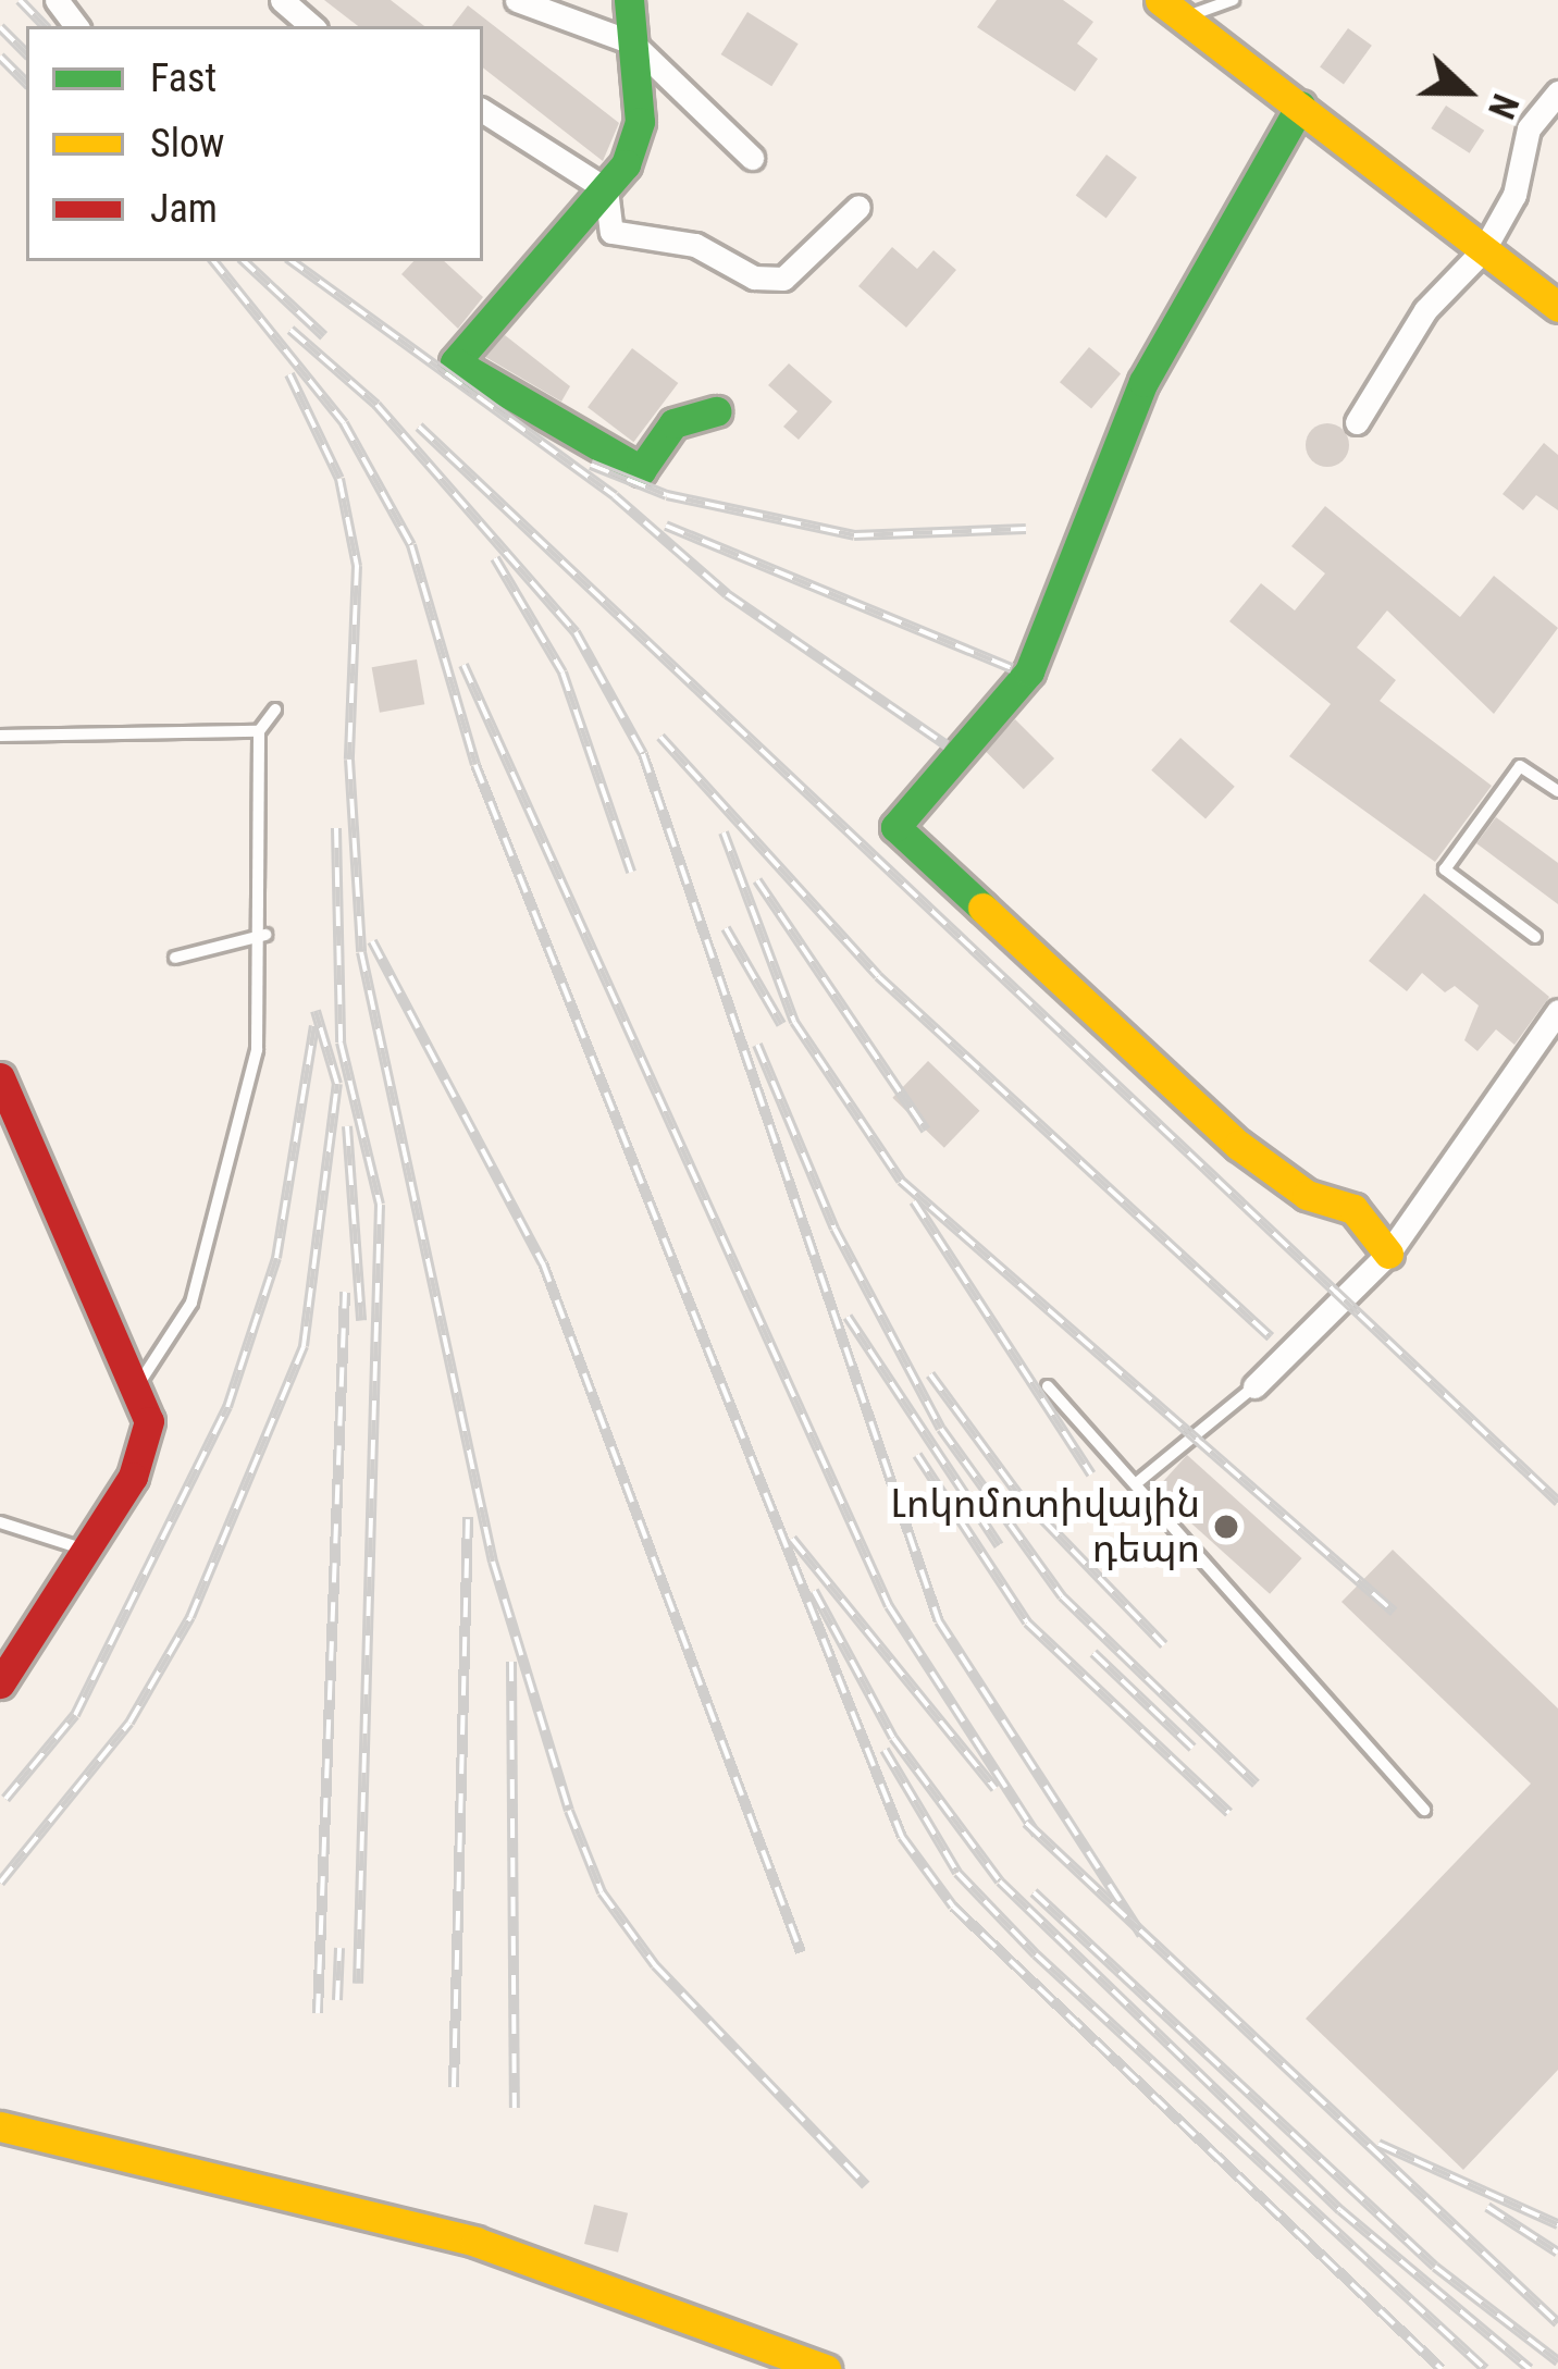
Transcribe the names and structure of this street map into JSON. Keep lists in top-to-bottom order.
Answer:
{
  "places": ["Լոկոմոտիվային դեպո"],
  "legend": ["Fast", "Slow", "Jam"],
  "north": "right"
}
